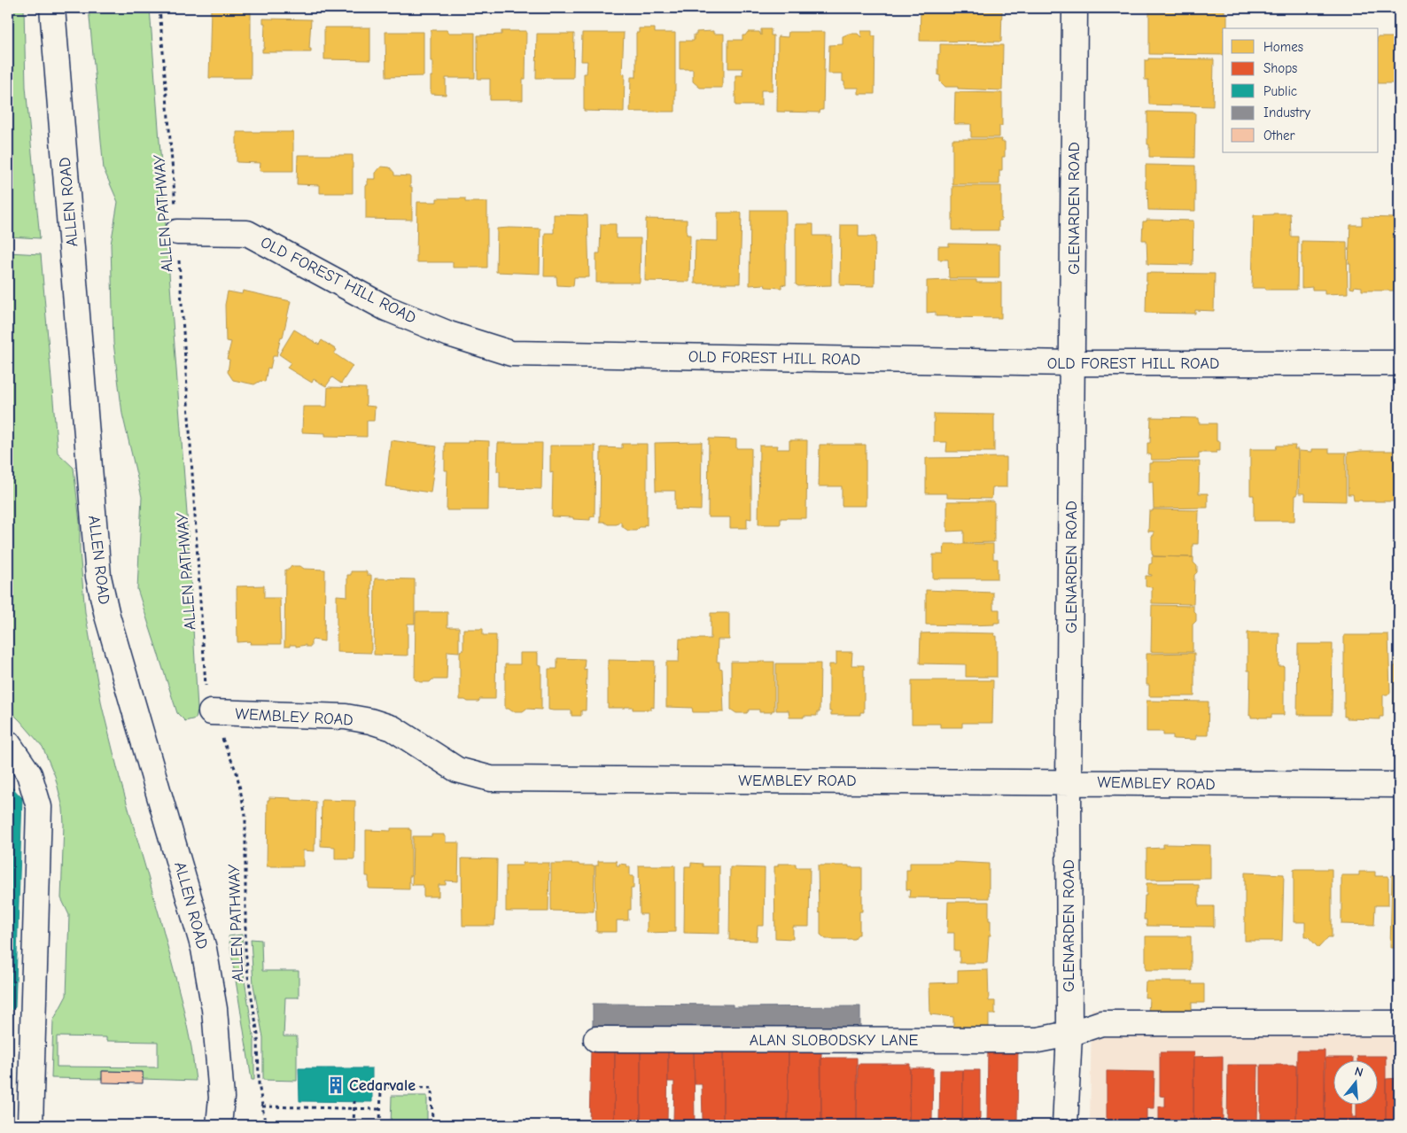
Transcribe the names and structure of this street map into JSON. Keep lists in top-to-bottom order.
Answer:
{
  "streets": {
    "main road": [
      "ALLEN ROAD",
      "GLENARDEN ROAD",
      "OLD FOREST HILL ROAD",
      "WEMBLEY ROAD",
      "ALAN SLOBODSKY LANE"
    ],
    "path": ["ALLEN PATHWAY"]
  },
  "crossings": [
    ["GLENARDEN ROAD", "OLD FOREST HILL ROAD"],
    ["GLENARDEN ROAD", "WEMBLEY ROAD"],
    ["GLENARDEN ROAD", "ALAN SLOBODSKY LANE"],
    ["ALLEN PATHWAY", "OLD FOREST HILL ROAD"],
    ["ALLEN PATHWAY", "WEMBLEY ROAD"]
  ],
  "places": {
    "building": ["Cedarvale"]
  },
  "legend": [
    "Homes",
    "Shops",
    "Public",
    "Industry",
    "Other"
  ],
  "north": "top"
}
